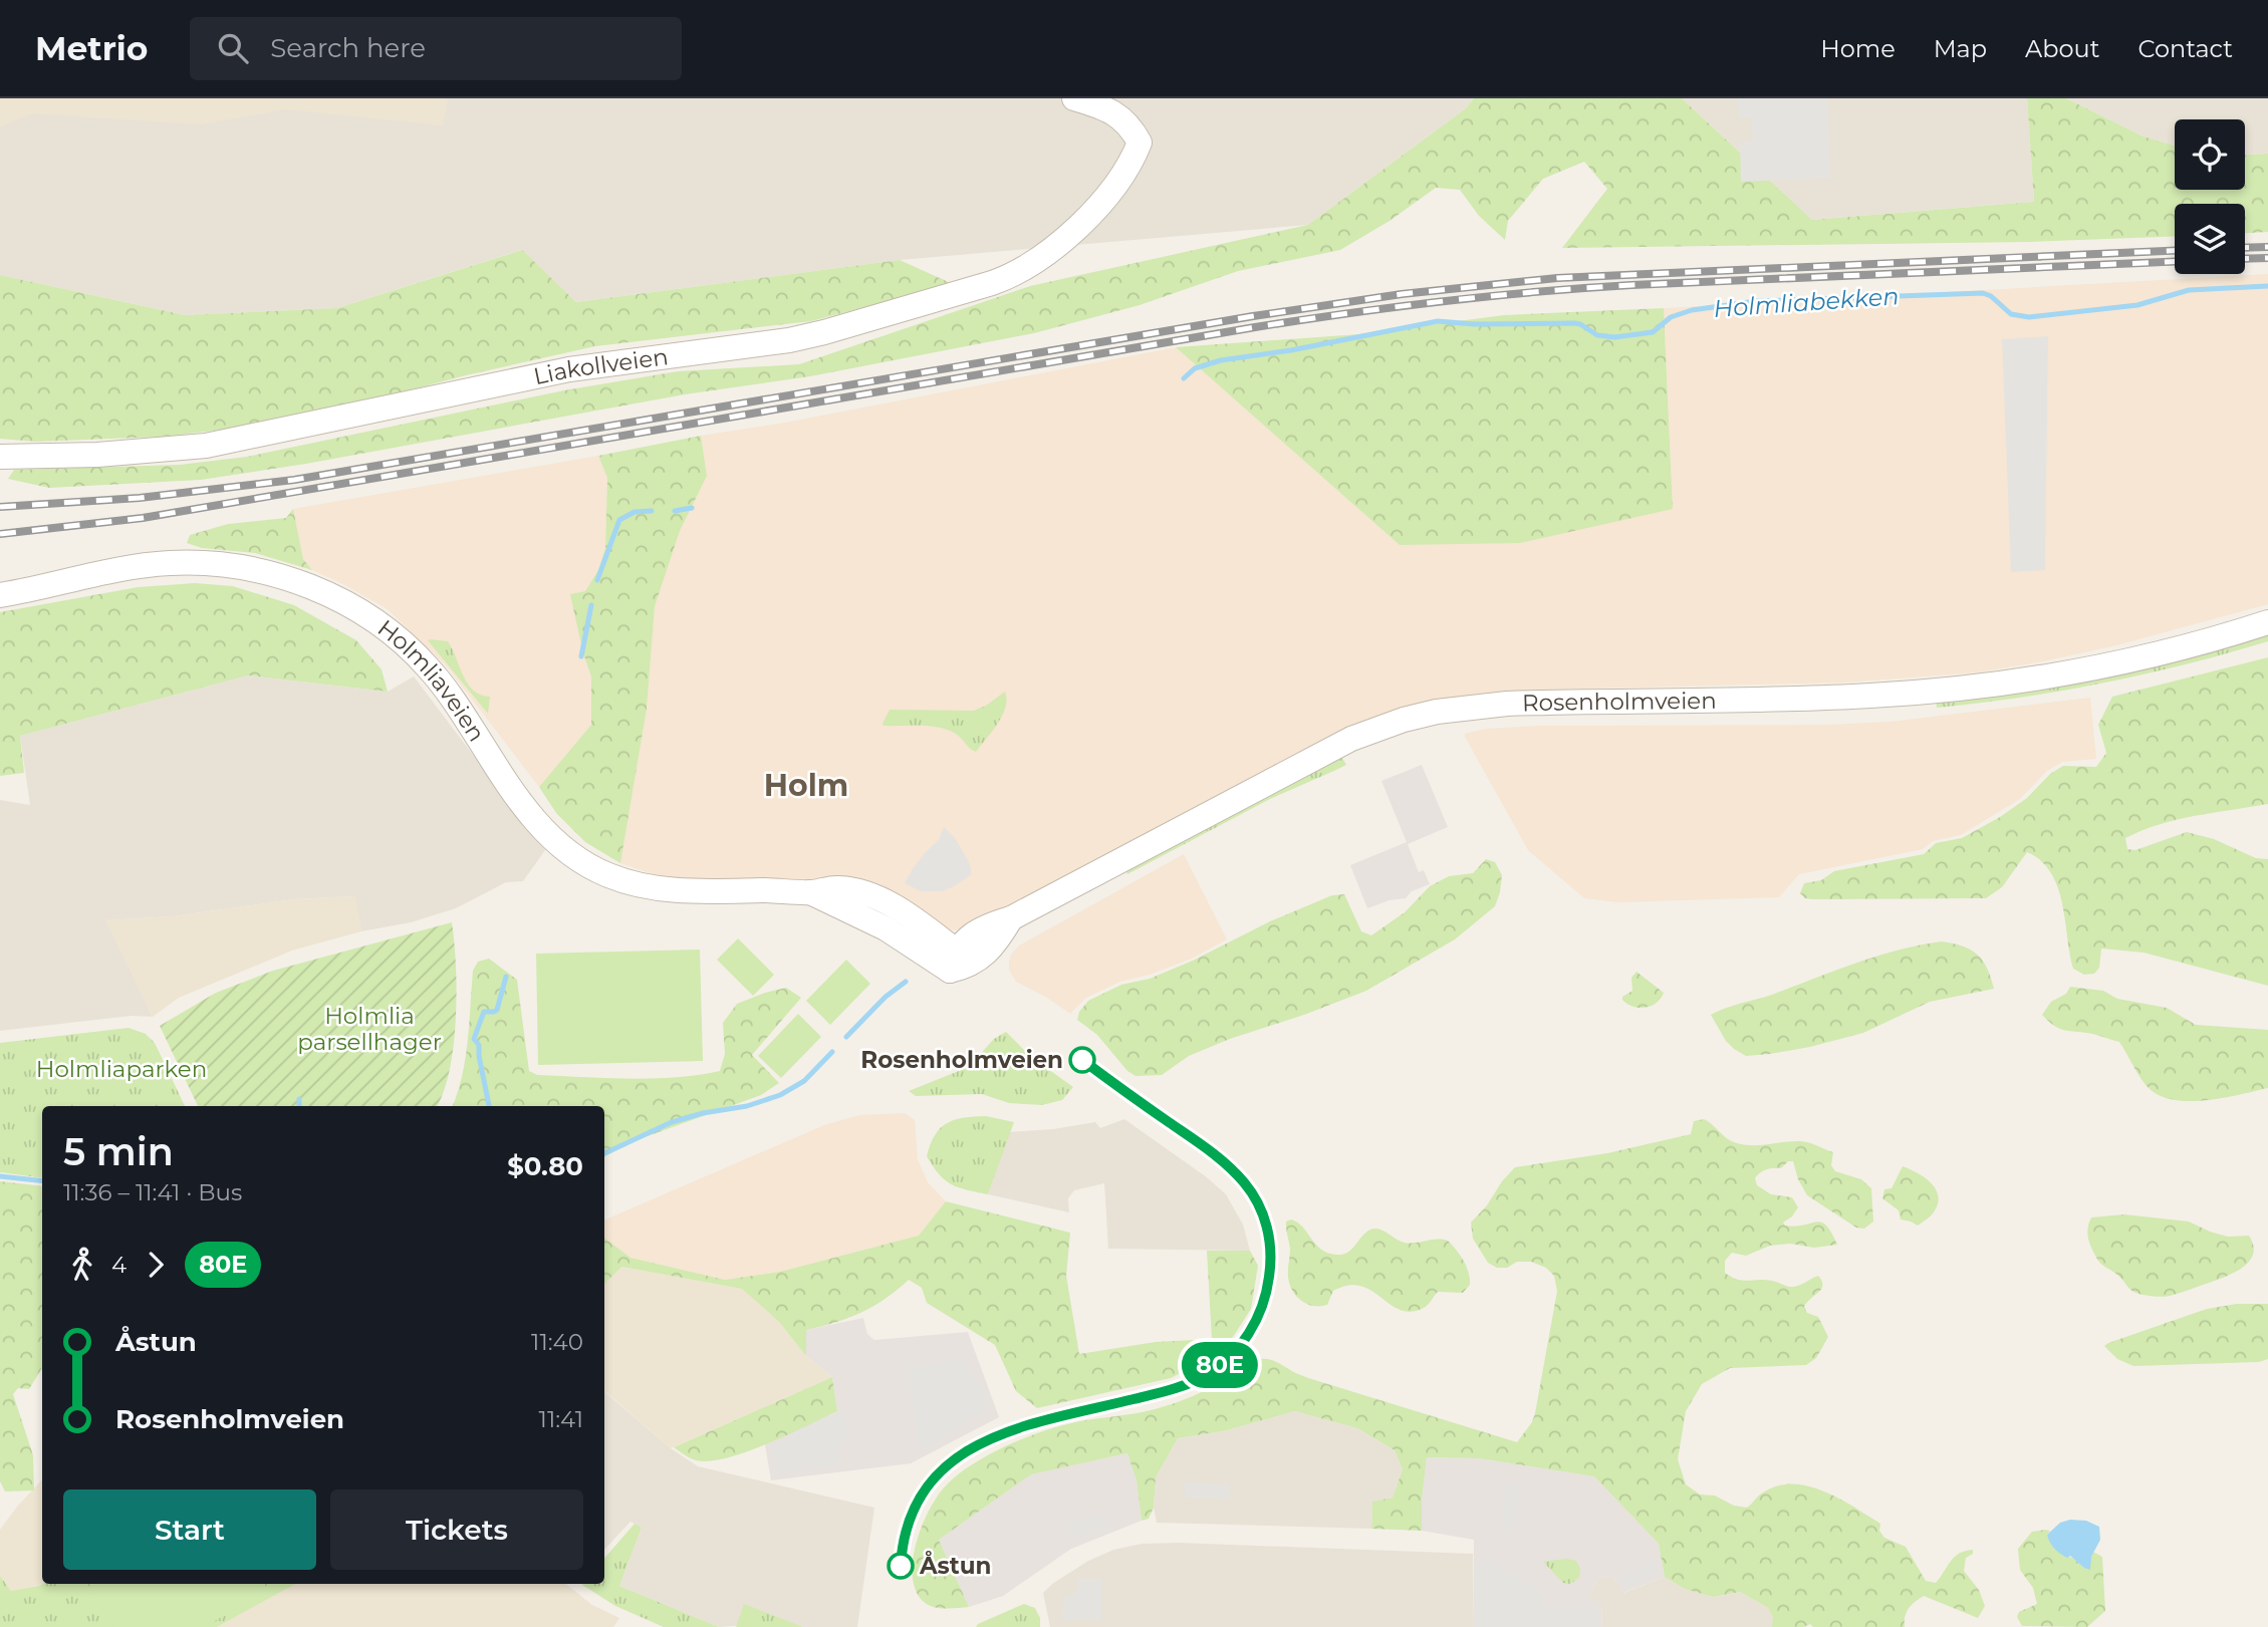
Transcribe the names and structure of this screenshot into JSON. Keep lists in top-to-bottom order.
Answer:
{
  "streets": {
    "street": ["Liakollveien", "Holmliaveien", "Rosenholmveien"]
  },
  "crossings": [
    ["Holmliaveien", "Rosenholmveien"]
  ],
  "districts": ["Holm"],
  "water": ["Holmliabekken"],
  "parks": ["Holmlia parsellhager", "Holmliaparken"],
  "places": ["Rosenholmveien", "Åstun"],
  "lines": ["bus line 80E"],
  "page": {
    "header": "Metrio",
    "search": "Search here",
    "nav": [
      "Home",
      "Map",
      "About",
      "Contact"
    ],
    "on_map": "80E",
    "heading": ["5 min", "11:36 – 11:41 · Bus", "$0.80"],
    "legs": ["4", "80E"],
    "list": [
      {
        "name": "Åstun",
        "value": "11:40"
      },
      {
        "name": "Rosenholmveien",
        "value": "11:41"
      }
    ],
    "buttons": ["Start", "Tickets"]
  }
}
